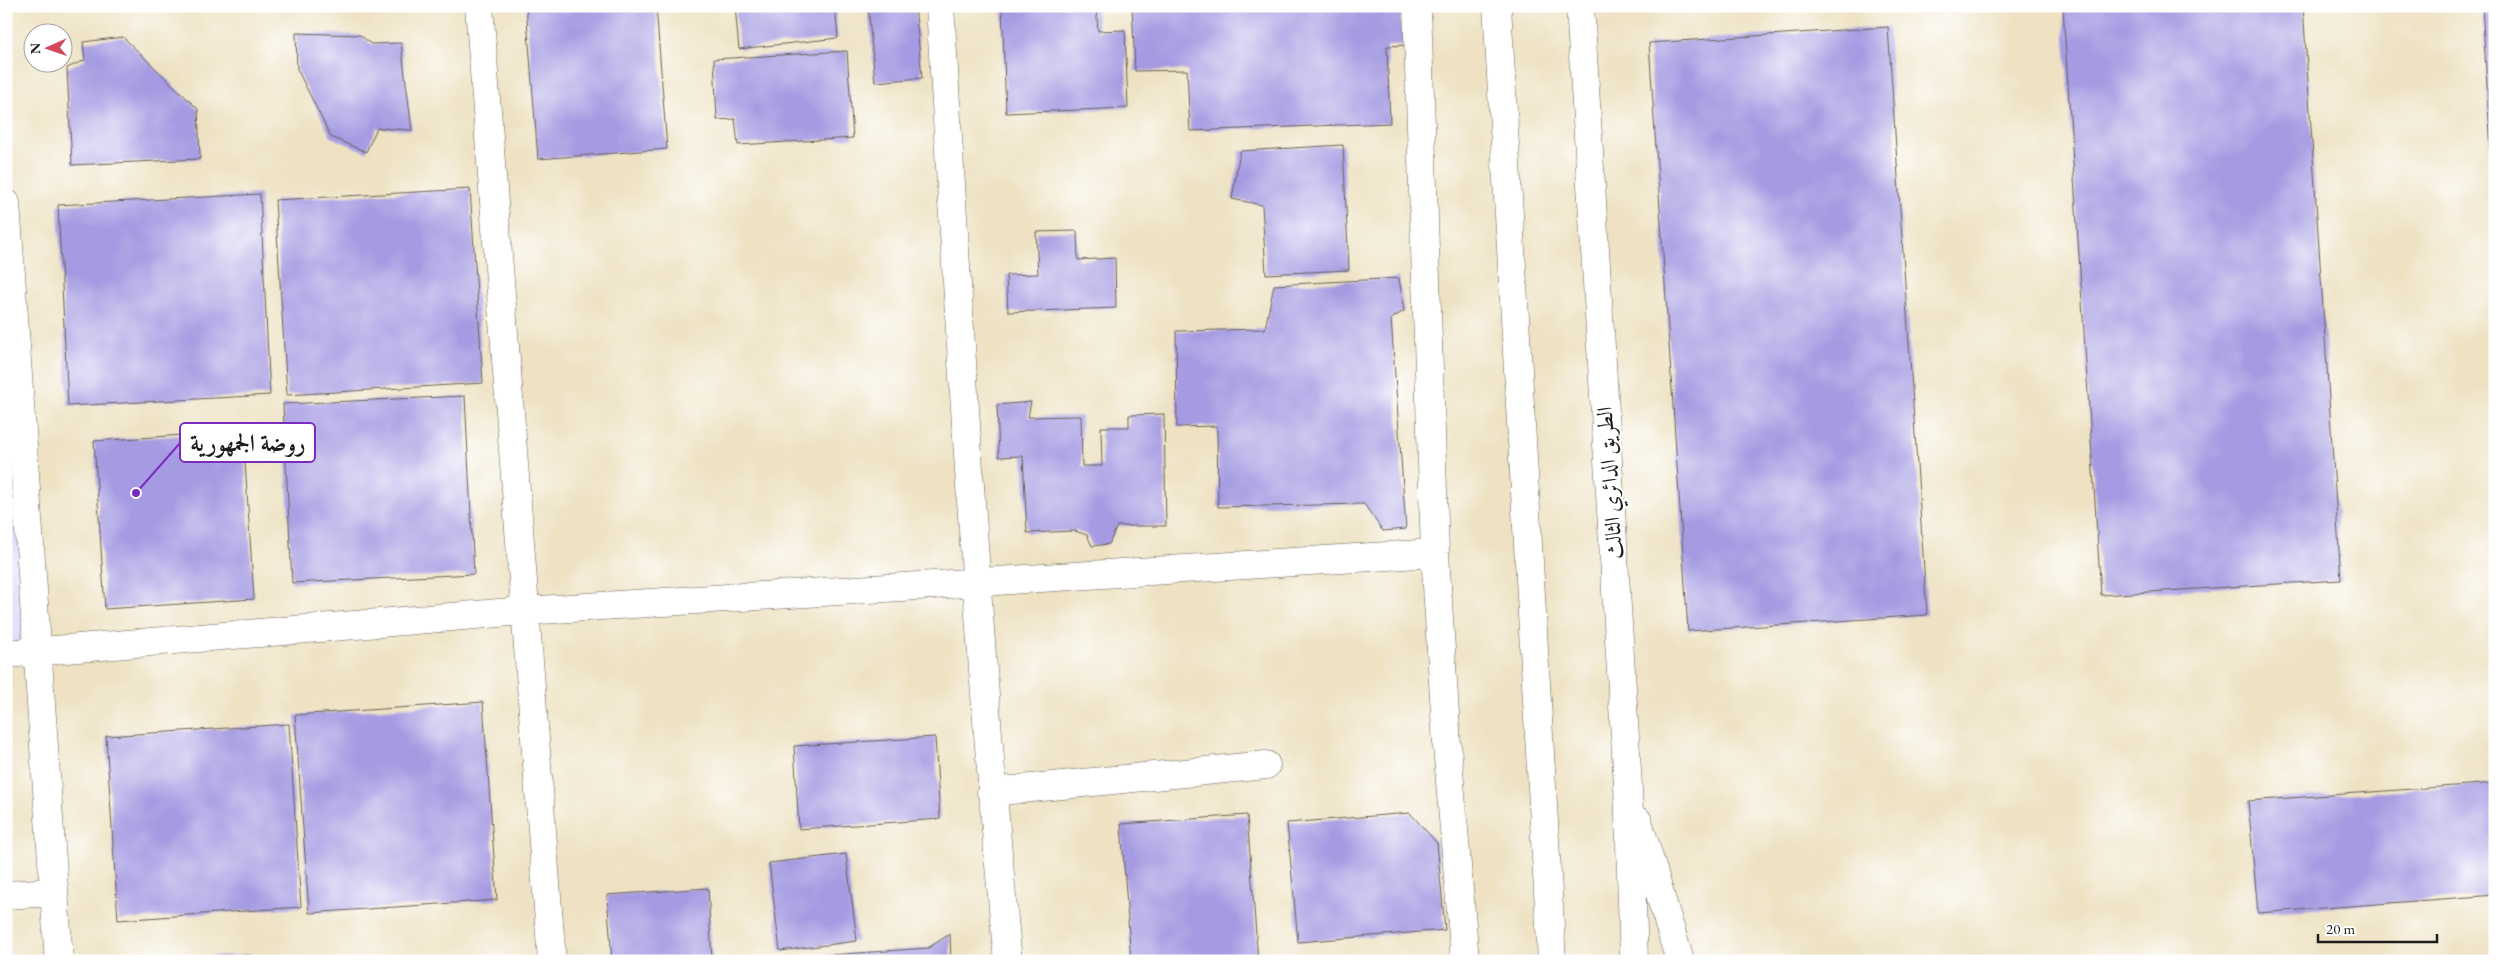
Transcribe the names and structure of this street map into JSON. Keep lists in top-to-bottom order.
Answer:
{
  "streets": {
    "main road": ["الطريق الدائري الثالث"]
  },
  "places": ["روضة الجمهورية"],
  "scale_bar": "20 m",
  "north": "left"
}
